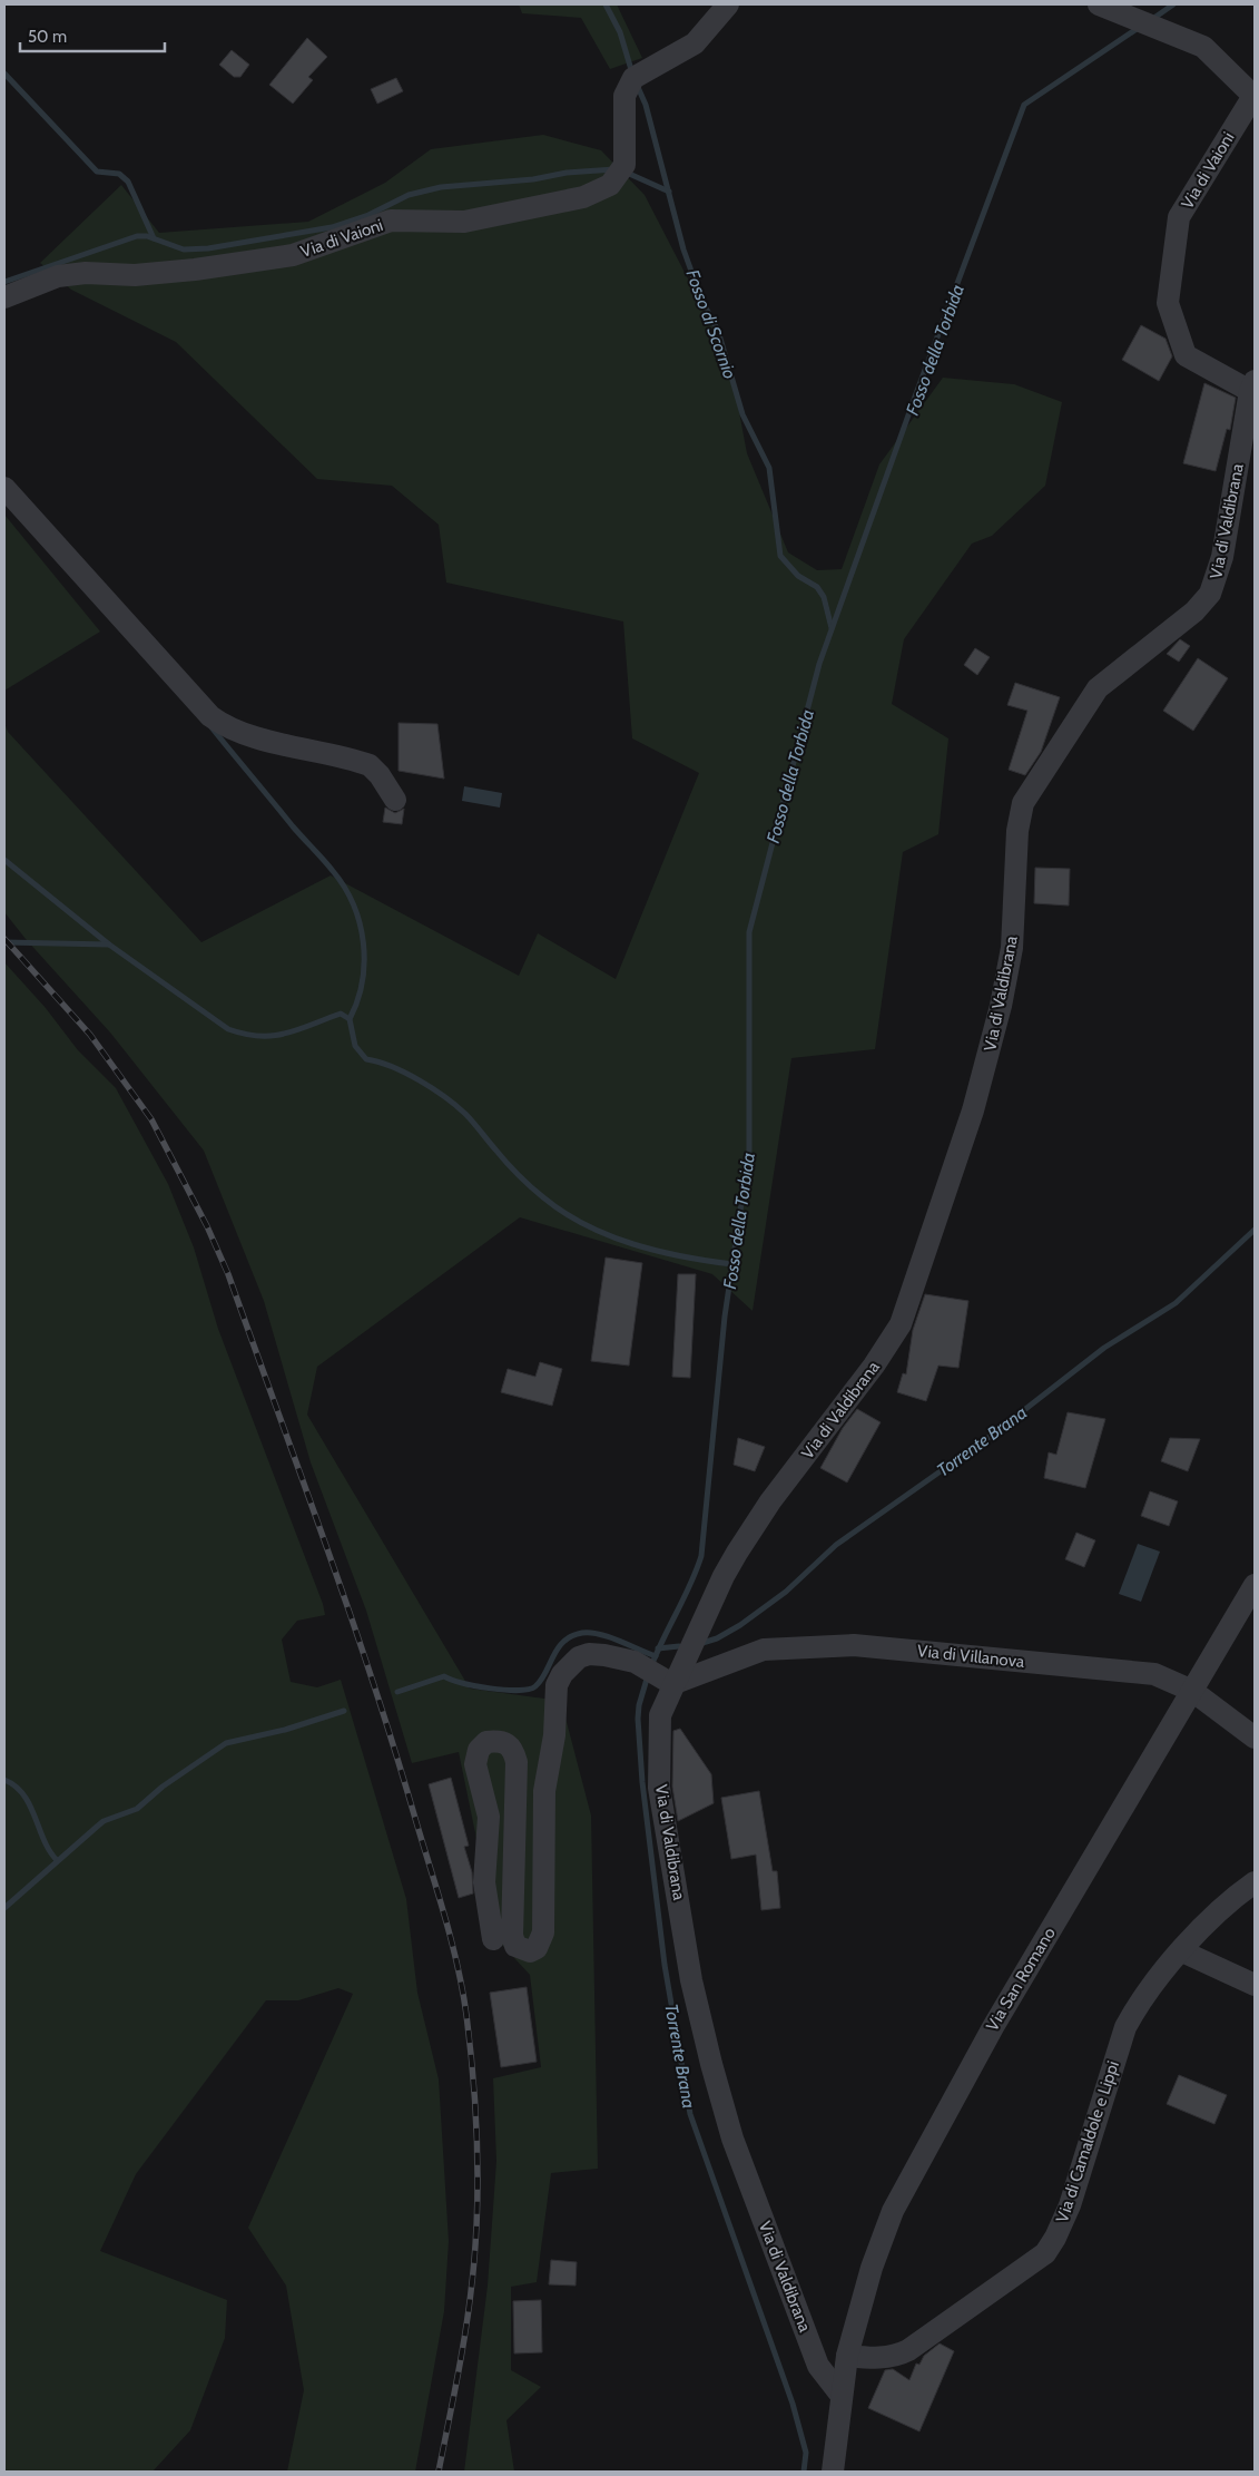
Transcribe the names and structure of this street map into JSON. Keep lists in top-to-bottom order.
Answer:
{
  "streets": {
    "street": [
      "Via di Vaioni",
      "Via di Valdibrana",
      "Via di Villanova",
      "Via San Romano",
      "Via di Camaldole e Lippi"
    ]
  },
  "crossings": [
    ["Via di Vaioni", "Via di Valdibrana"],
    ["Via di Valdibrana", "Via di Villanova"],
    ["Via di Valdibrana", "Via San Romano"],
    ["Via di Villanova", "Via San Romano"],
    ["Via San Romano", "Via di Camaldole e Lippi"]
  ],
  "water": ["Fosso di Scornio", "Fosso della Torbida", "Torrente Brana"],
  "scale_bar": "50 m"
}
